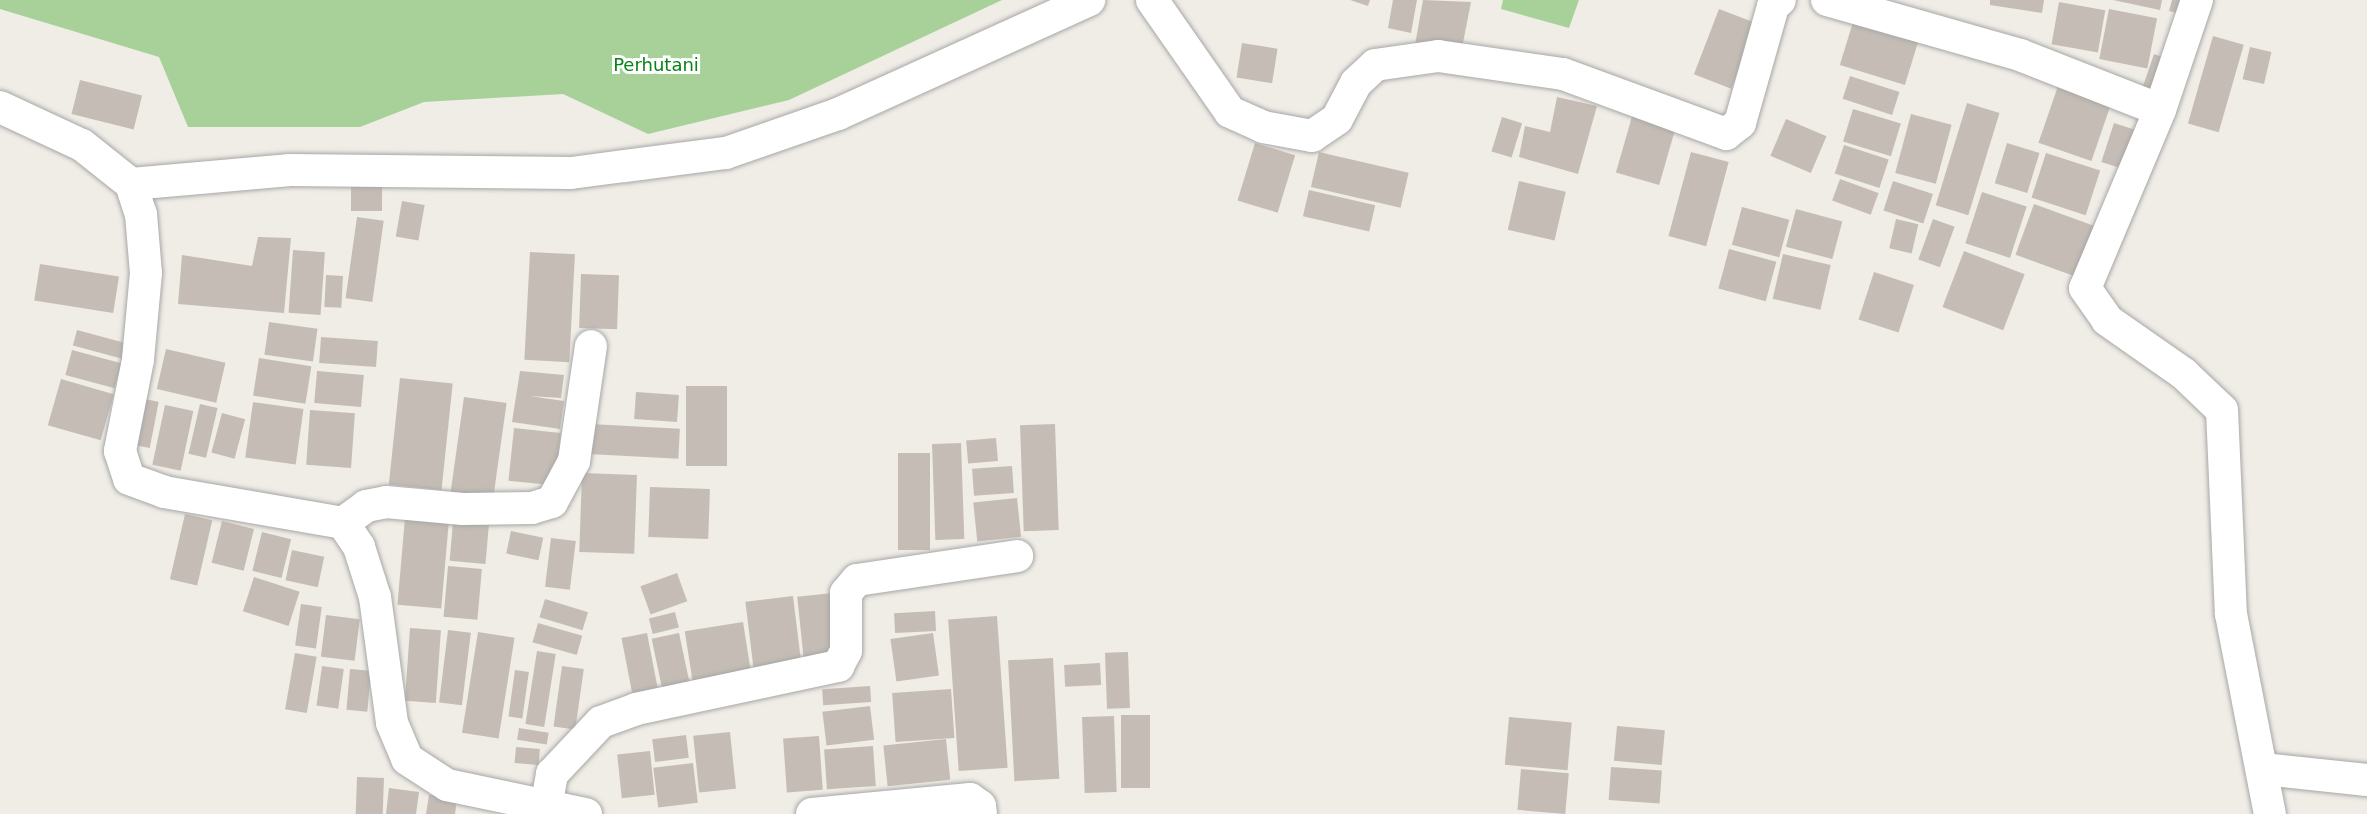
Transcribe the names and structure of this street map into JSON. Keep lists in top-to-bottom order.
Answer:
{
  "parks": ["Perhutani"]
}
